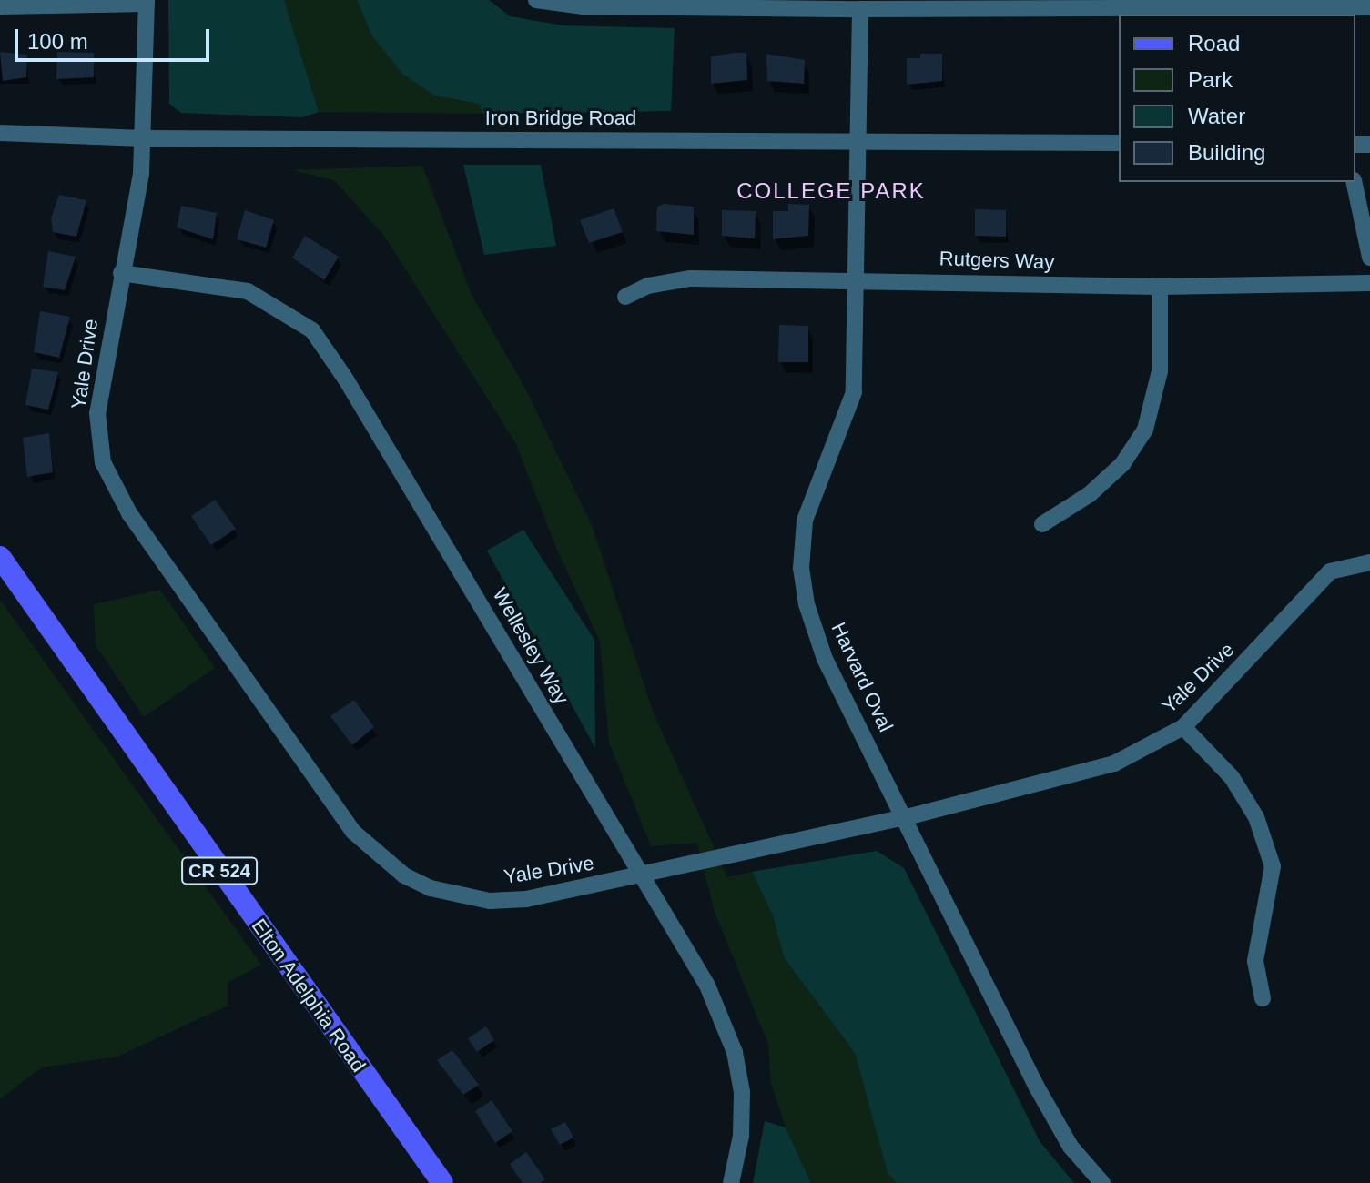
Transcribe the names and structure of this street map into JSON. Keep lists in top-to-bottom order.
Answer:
{
  "streets": {
    "main road": ["CR 524", "Elton Adelphia Road"],
    "street": [
      "Iron Bridge Road",
      "Rutgers Way",
      "Yale Drive",
      "Wellesley Way",
      "Harvard Oval"
    ]
  },
  "crossings": [
    ["Iron Bridge Road", "Yale Drive"],
    ["Iron Bridge Road", "Harvard Oval"],
    ["Rutgers Way", "Harvard Oval"],
    ["Yale Drive", "Wellesley Way"],
    ["Yale Drive", "Harvard Oval"]
  ],
  "districts": ["COLLEGE PARK"],
  "legend": [
    "Road",
    "Park",
    "Water",
    "Building"
  ],
  "scale_bar": "100 m"
}
